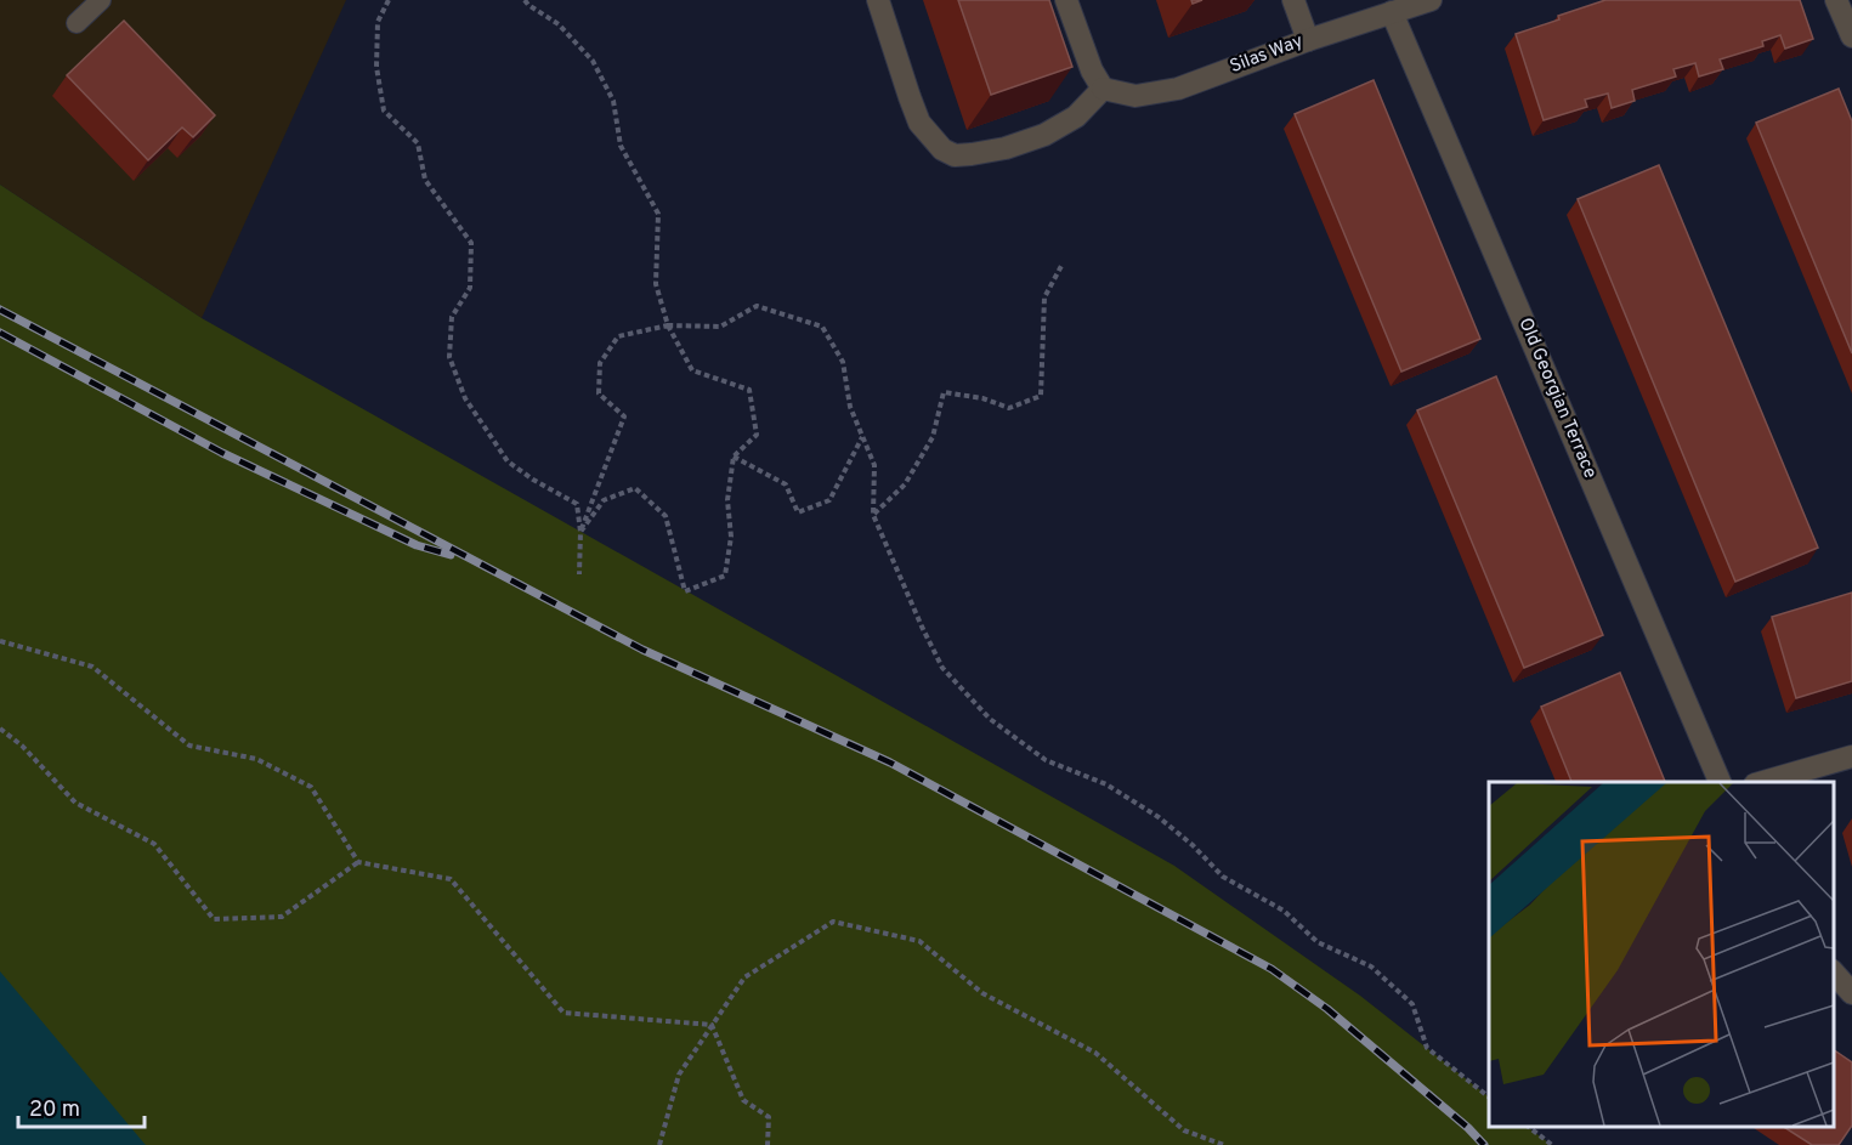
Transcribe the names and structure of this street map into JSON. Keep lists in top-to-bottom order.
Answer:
{
  "streets": {
    "street": ["Silas Way", "Old Georgian Terrace"]
  },
  "crossings": [
    ["Silas Way", "Old Georgian Terrace"]
  ],
  "scale_bar": "20 m"
}
